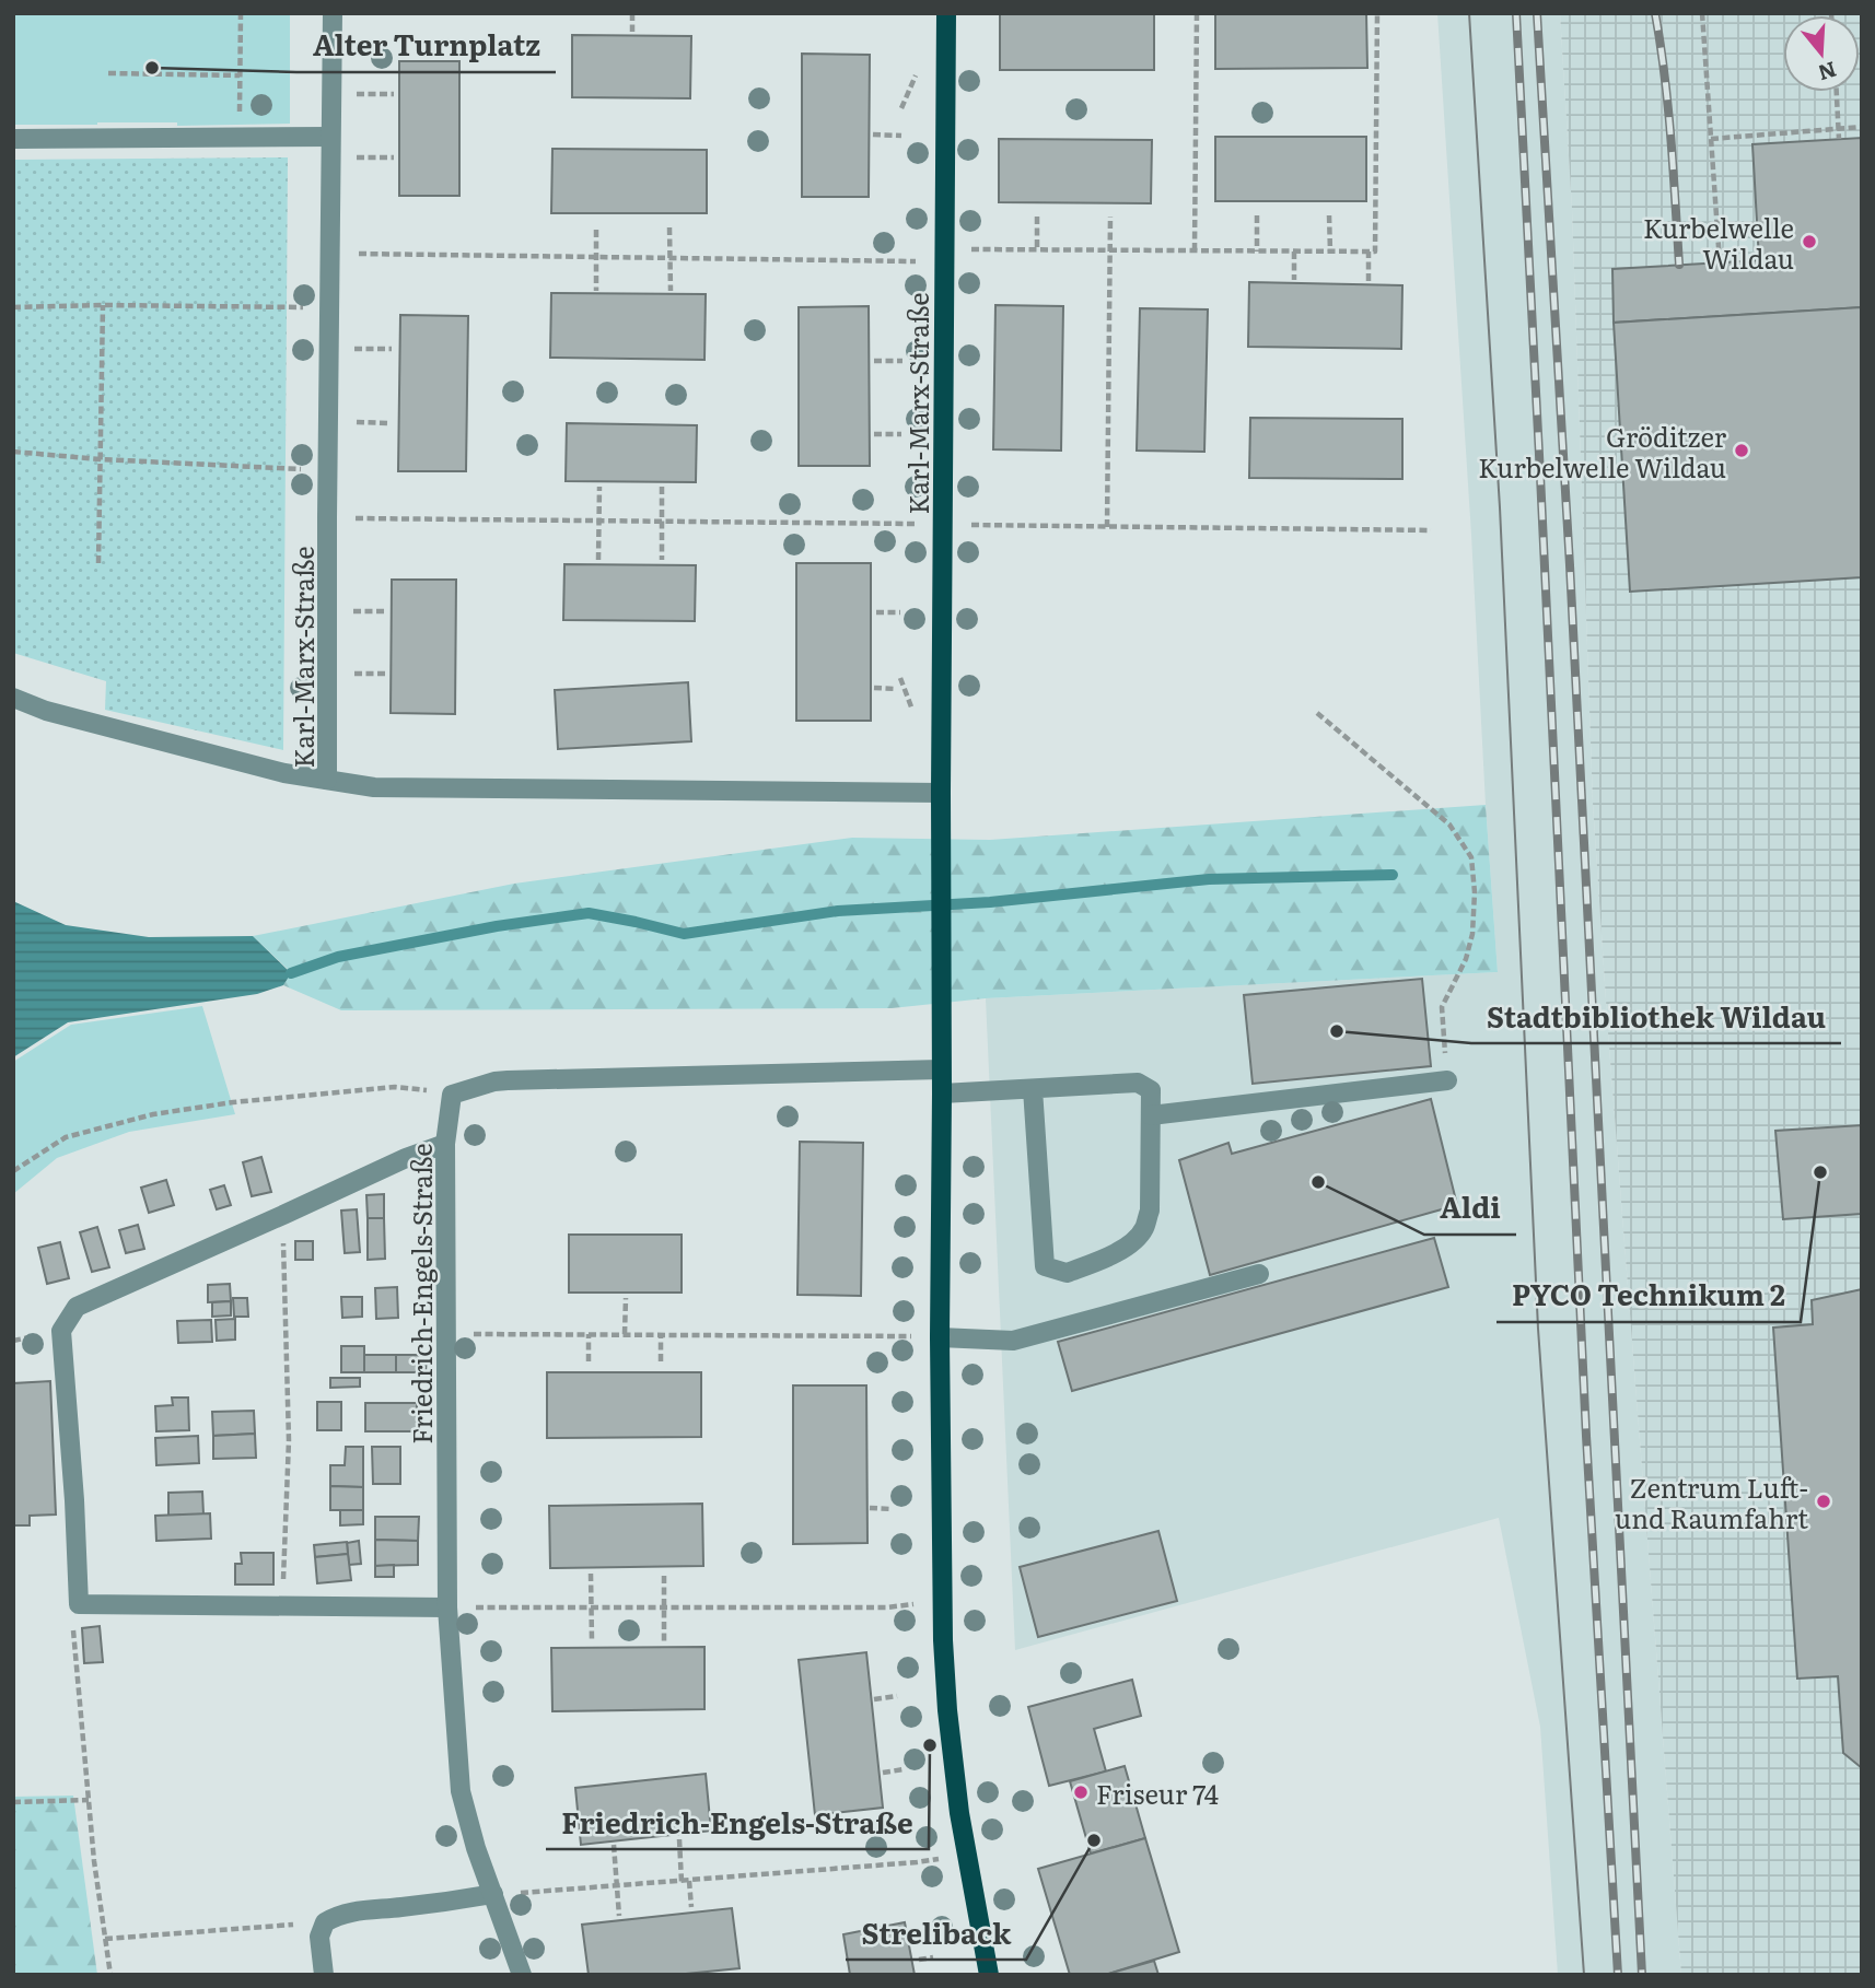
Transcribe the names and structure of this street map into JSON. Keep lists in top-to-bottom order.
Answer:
{
  "streets": {
    "main road": ["Karl-Marx-Straße"],
    "street": ["Friedrich-Engels-Straße"]
  },
  "places": [
    "Alter Turnplatz",
    "Kurbelwelle Wildau",
    "Gröditzer Kurbelwelle Wildau",
    "Stadtbibliothek Wildau",
    "PYCO Technikum 2",
    "Aldi",
    "Zentrum Luft- und Raumfahrt",
    "Friedrich-Engels-Straße",
    "Friseur 74",
    "Streliback"
  ],
  "north": "bottom"
}
